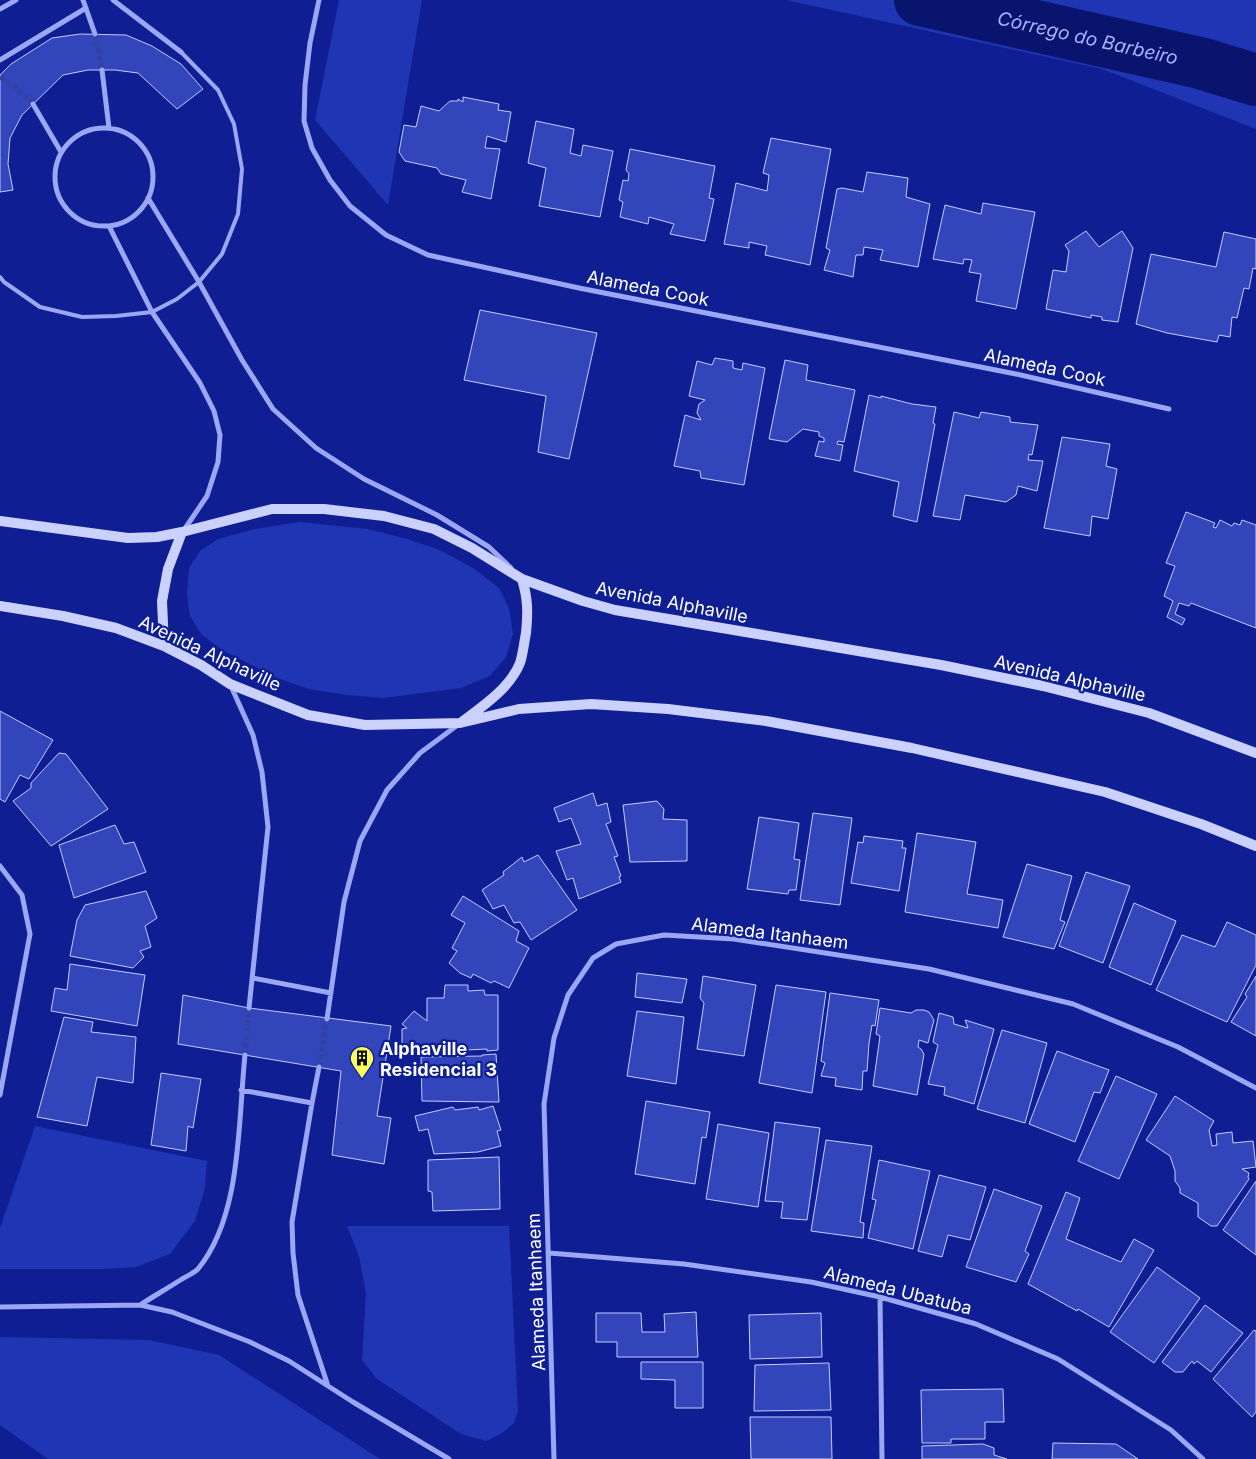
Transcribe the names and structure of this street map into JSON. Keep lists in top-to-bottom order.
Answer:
{
  "streets": {
    "main road": ["Avenida Alphaville"],
    "street": ["Alameda Cook", "Alameda Itanhaem", "Alameda Ubatuba"]
  },
  "crossings": [
    ["Alameda Itanhaem", "Alameda Ubatuba"]
  ],
  "water": ["Córrego do Barbeiro"],
  "places": {
    "building": ["Alphaville Residencial 3"]
  }
}
